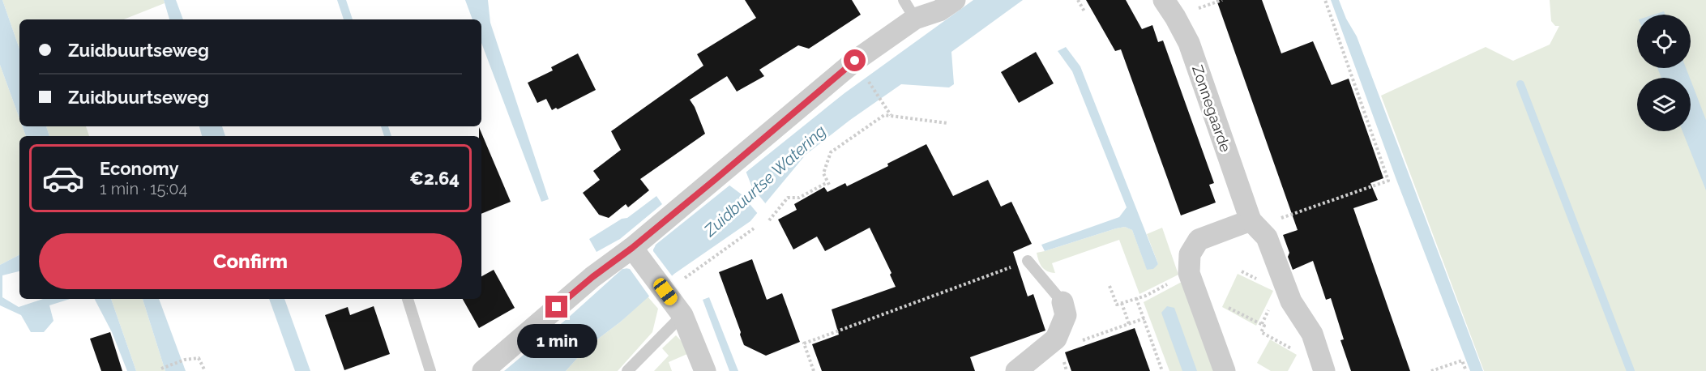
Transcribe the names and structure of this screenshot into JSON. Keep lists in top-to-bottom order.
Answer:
{
  "streets": {
    "street": ["Zonnegaarde"]
  },
  "water": ["Zuidbuurtse Watering"],
  "page": {
    "banner": ["Zuidbuurtseweg", "Zuidbuurtseweg"],
    "list": [
      {
        "name": "Economy",
        "note": "1 min · 15:04",
        "value": "€2.64"
      }
    ],
    "buttons": "Confirm",
    "bubble": "1 min"
  }
}
